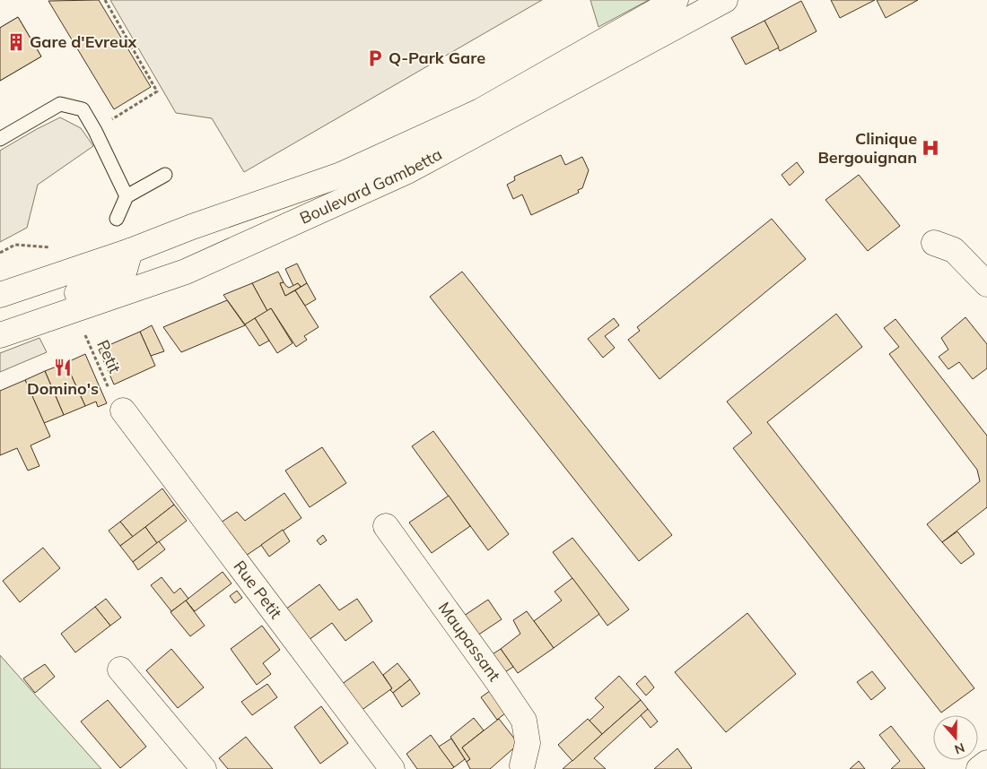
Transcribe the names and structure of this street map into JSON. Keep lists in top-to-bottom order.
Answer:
{
  "streets": {
    "main road": ["Boulevard Gambetta", "Rue Petit", "Maupassant"],
    "path": ["Petit"]
  },
  "crossings": [
    ["Boulevard Gambetta", "Petit"],
    ["Petit", "Rue Petit"]
  ],
  "places": {
    "building": ["Gare d'Evreux"],
    "parking": ["Q-Park Gare"],
    "hospital": ["Clinique Bergouignan"],
    "restaurant": ["Domino's"]
  },
  "north": "bottom"
}
